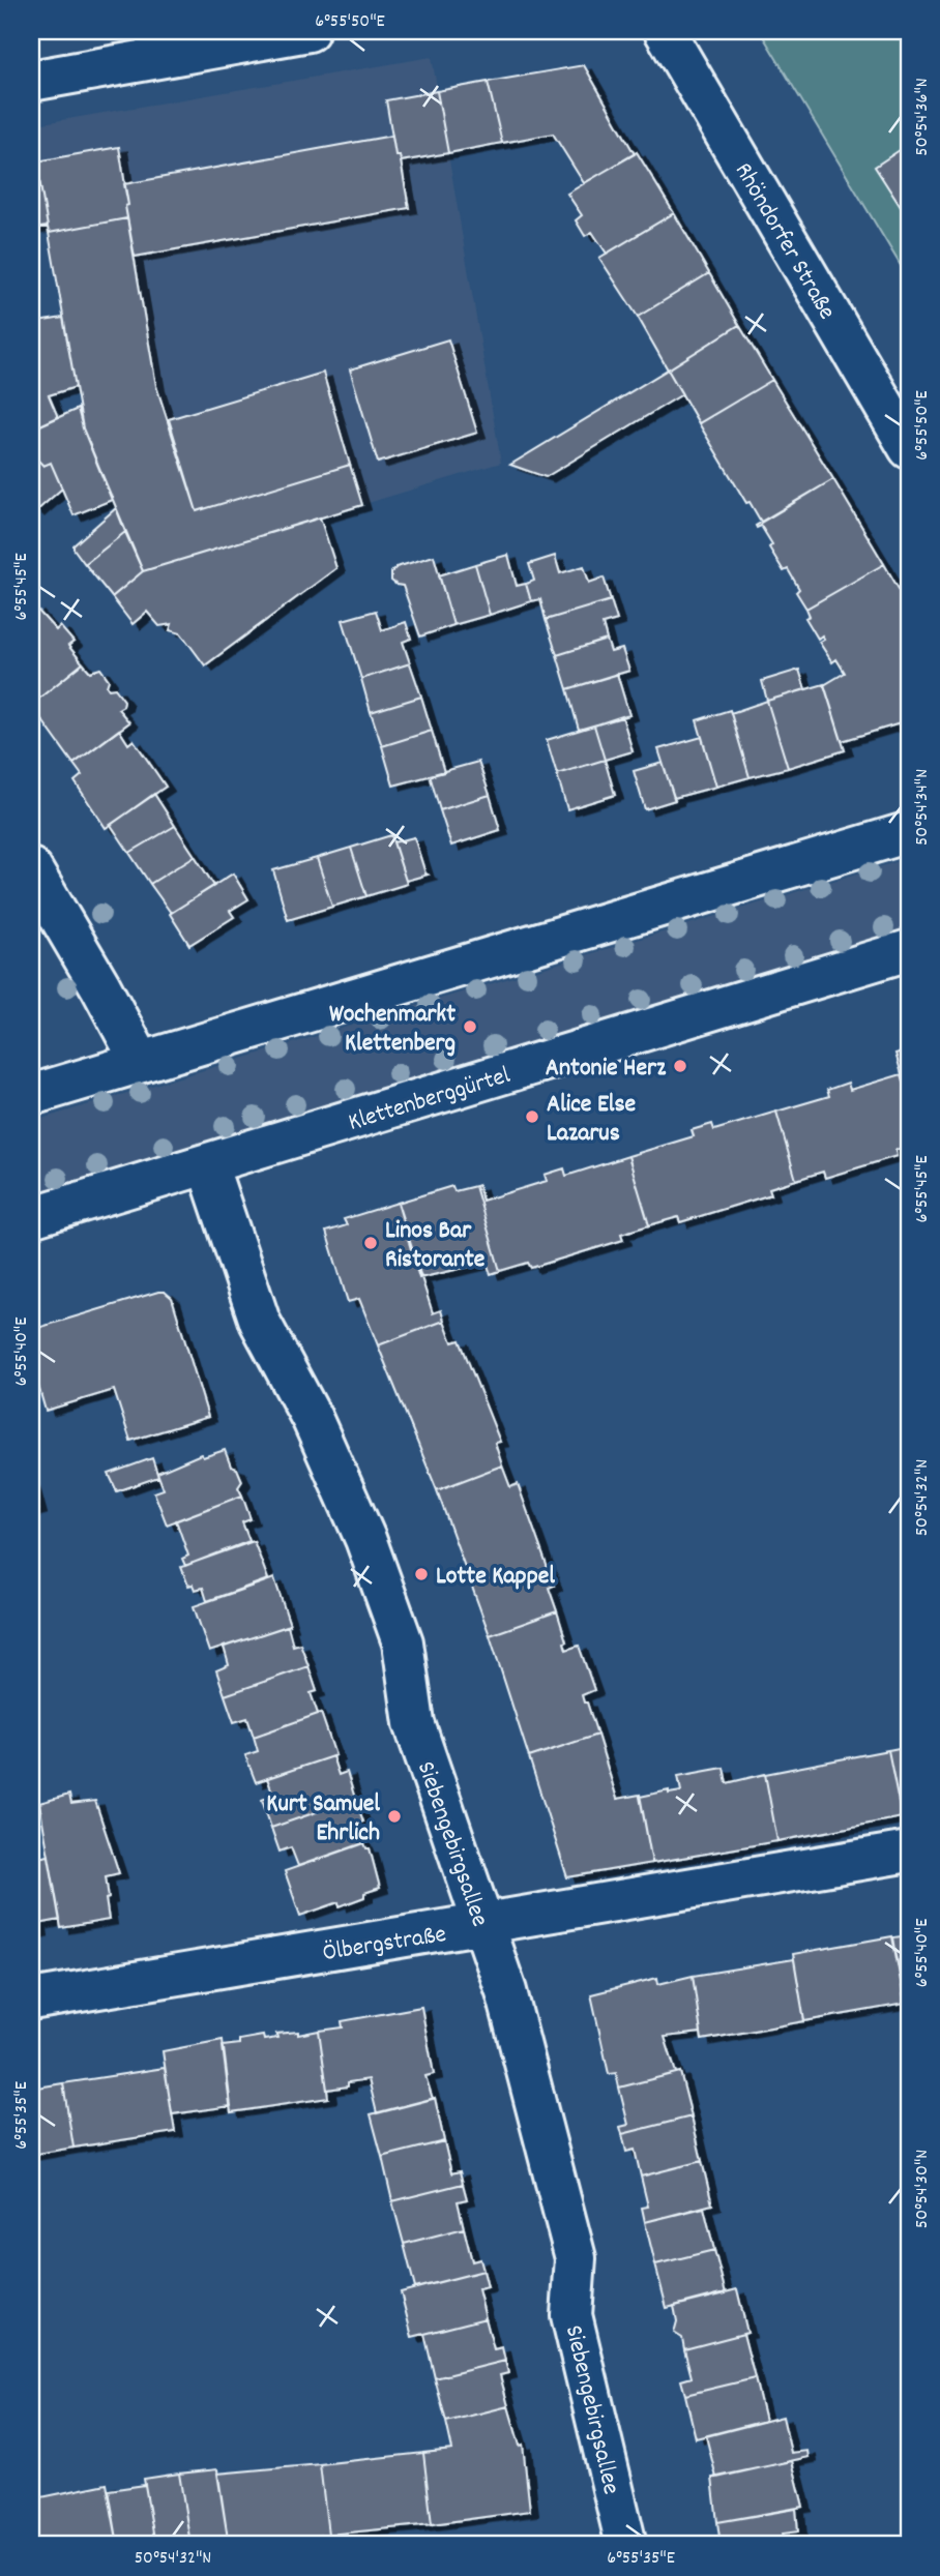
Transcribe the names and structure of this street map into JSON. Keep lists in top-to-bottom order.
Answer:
{
  "streets": {
    "street": [
      "Rhöndorfer Straße",
      "Klettenberggürtel",
      "Siebengebirgsallee",
      "Ölbergstraße"
    ]
  },
  "crossings": [
    ["Klettenberggürtel", "Siebengebirgsallee"],
    ["Siebengebirgsallee", "Ölbergstraße"]
  ],
  "places": [
    "Wochenmarkt Klettenberg",
    "Antonie Herz",
    "Alice Else Lazarus",
    "Linos Bar Ristorante",
    "Lotte Kappel",
    "Kurt Samuel Ehrlich"
  ],
  "coordinates": [
    "6°55'50\"E",
    "50°54'36\"N",
    "6°55'45\"E",
    "50°54'34\"N",
    "6°55'40\"E",
    "50°54'32\"N",
    "6°55'35\"E",
    "50°54'30\"N"
  ]
}
